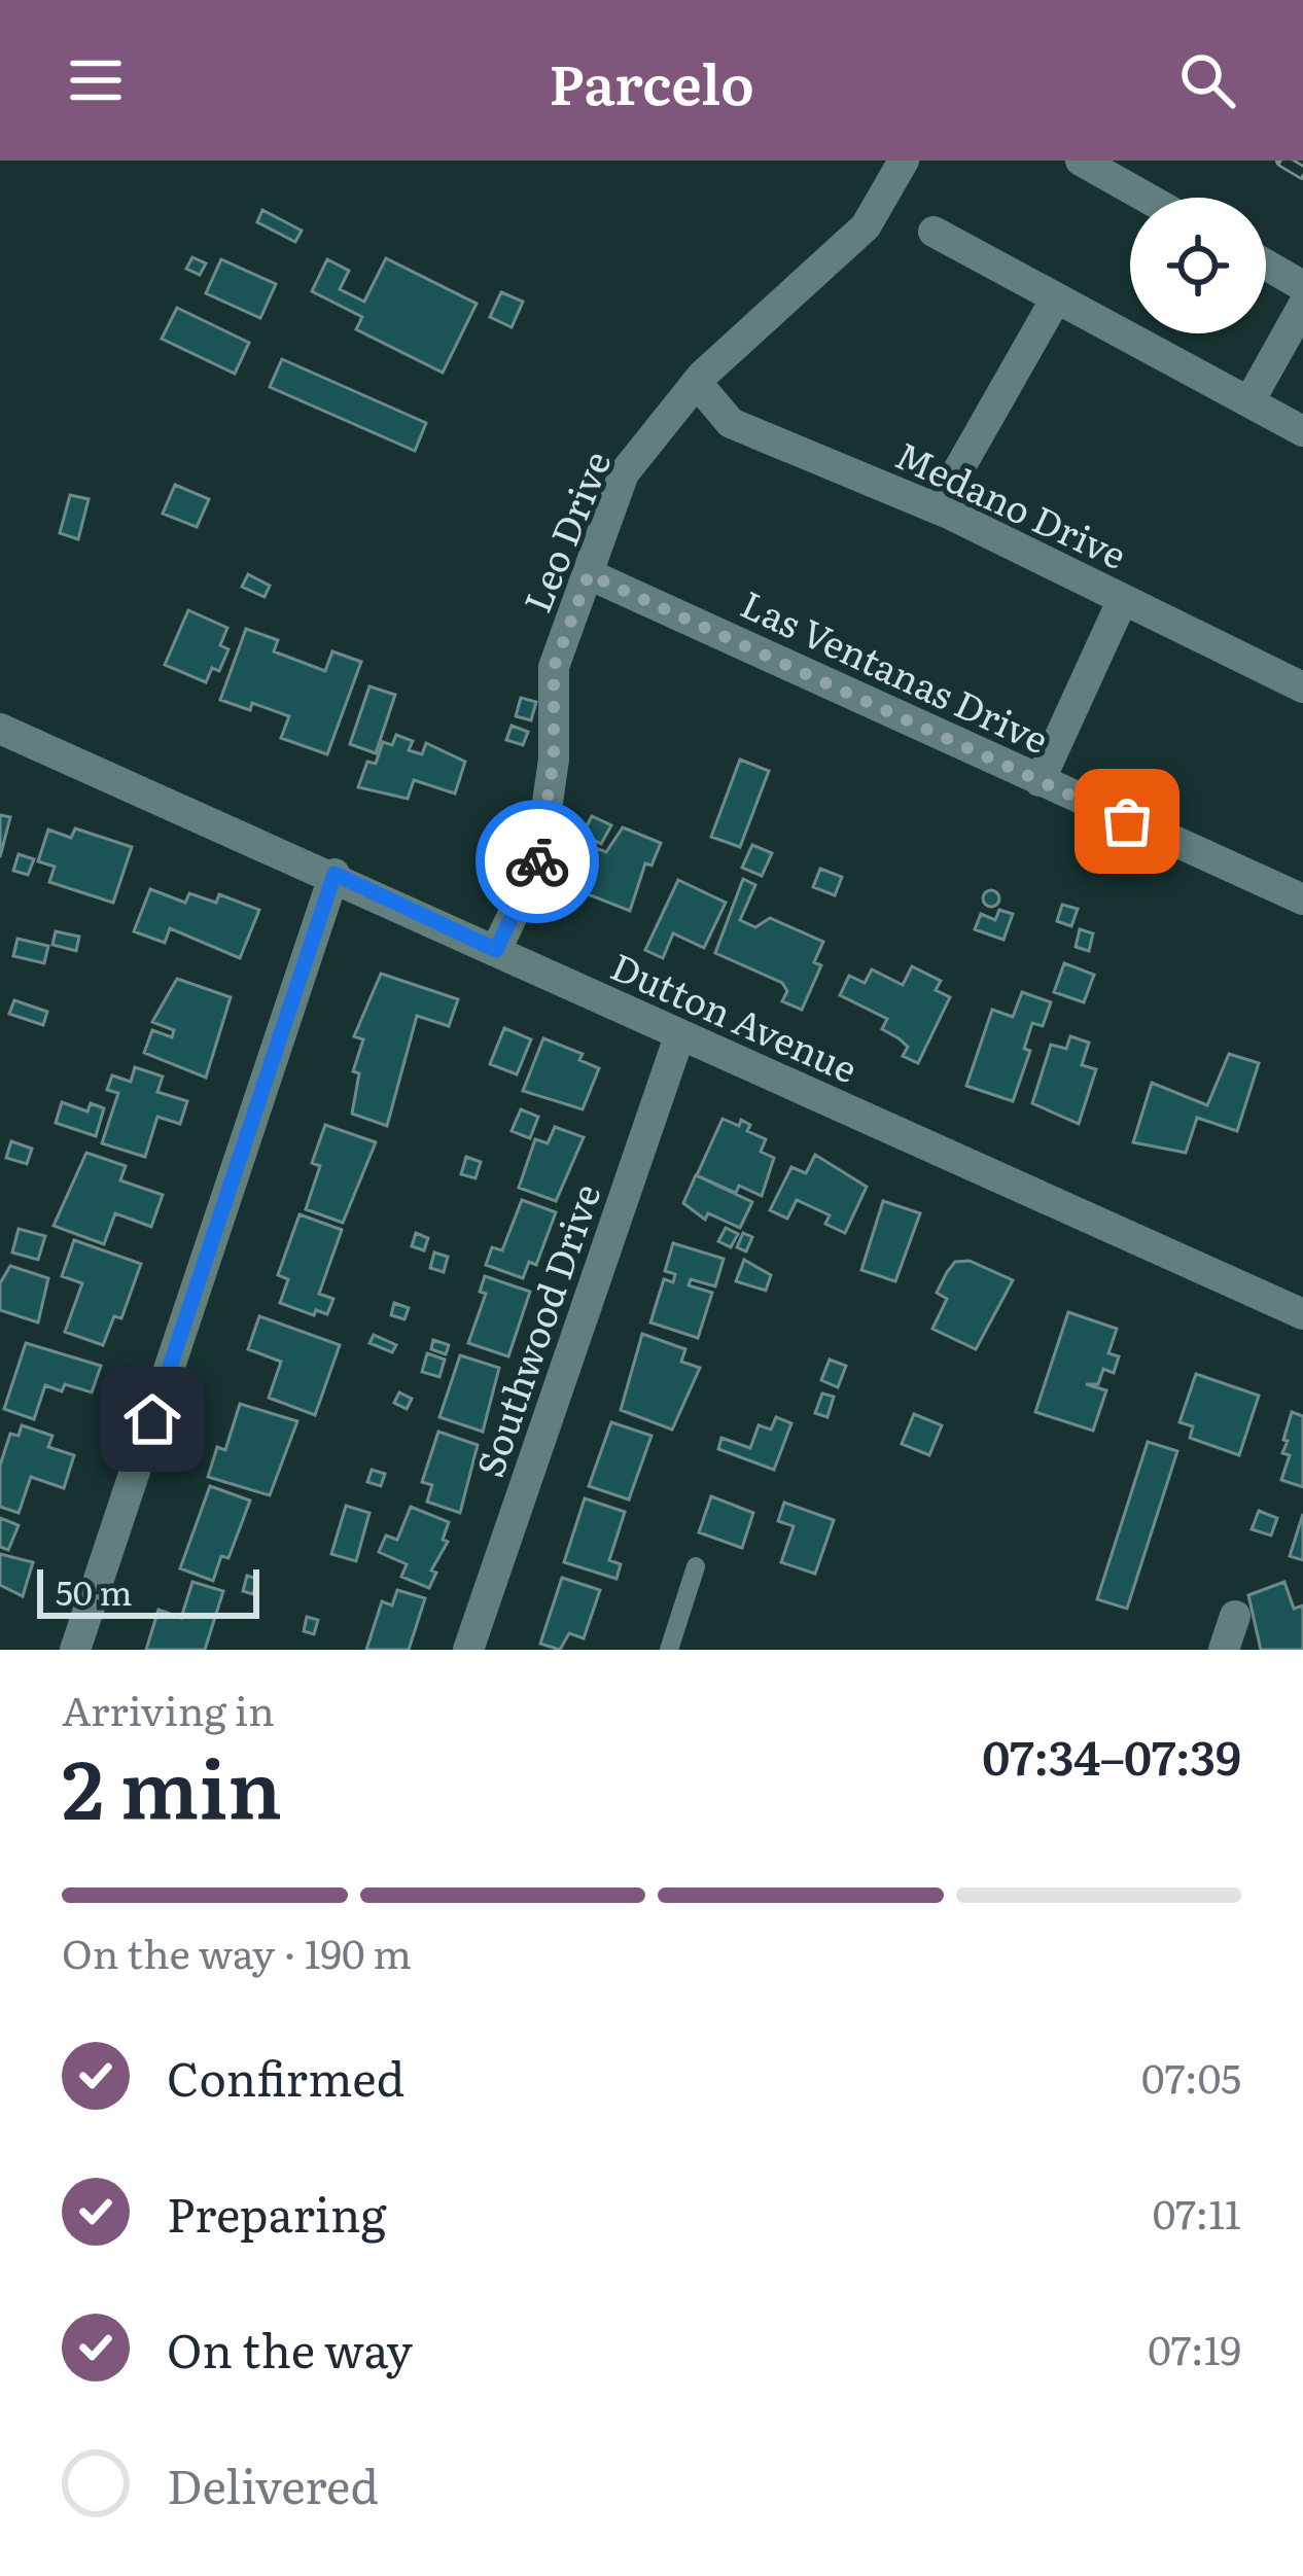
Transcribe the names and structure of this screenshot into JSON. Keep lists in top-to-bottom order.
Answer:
{
  "streets": {
    "street": [
      "Medano Drive",
      "Leo Drive",
      "Las Ventanas Drive",
      "Dutton Avenue",
      "Southwood Drive"
    ]
  },
  "crossings": [
    ["Medano Drive", "Leo Drive"],
    ["Leo Drive", "Las Ventanas Drive"],
    ["Leo Drive", "Dutton Avenue"],
    ["Dutton Avenue", "Southwood Drive"]
  ],
  "scale_bar": "50 m",
  "page": {
    "header": "Parcelo",
    "scale": "50 m",
    "heading": ["2 min", "Arriving in", "07:34–07:39"],
    "bar": "On the way · 190 m",
    "list": [
      ["Confirmed", "07:05"],
      ["Preparing", "07:11"],
      ["On the way", "07:19"],
      "Delivered"
    ]
  }
}
